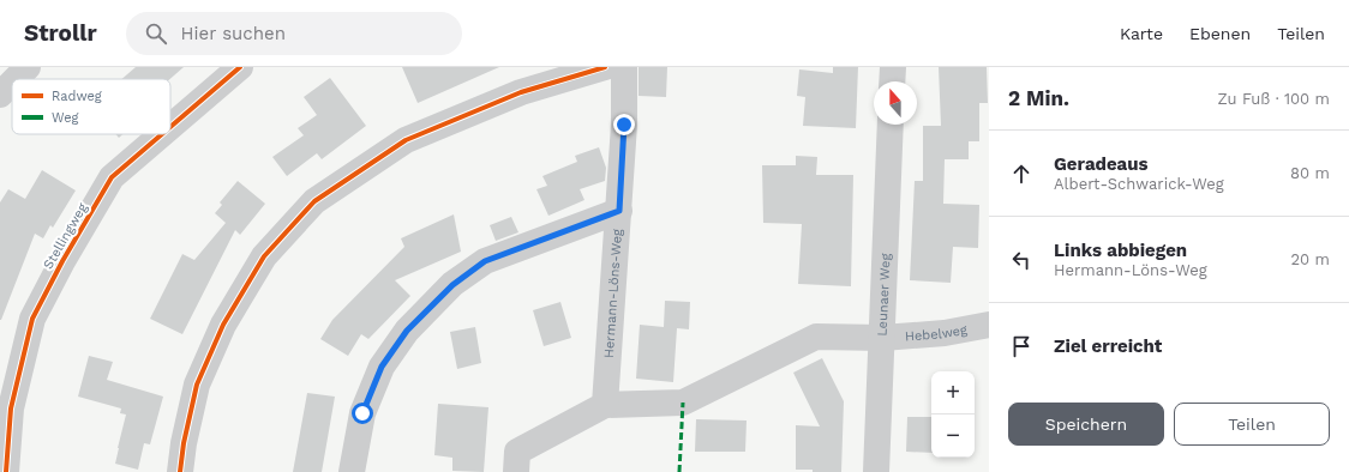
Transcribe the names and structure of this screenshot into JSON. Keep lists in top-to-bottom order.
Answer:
{
  "streets": {
    "street": [
      "Stellingweg",
      "Hermann-Löns-Weg",
      "Leunaer Weg",
      "Hebelweg"
    ]
  },
  "crossings": [
    ["Leunaer Weg", "Hebelweg"]
  ],
  "legend": ["Radweg", "Weg"],
  "north": "top",
  "page": {
    "header": "Strollr",
    "search": "Hier suchen",
    "nav": ["Karte", "Ebenen", "Teilen"],
    "heading": ["2 Min.", "Zu Fuß · 100 m"],
    "list": [
      ["Geradeaus", "Albert-Schwarick-Weg", "80 m"],
      ["Links abbiegen", "Hermann-Löns-Weg", "20 m"],
      "Ziel erreicht"
    ],
    "map_buttons": ["+", "−"],
    "buttons": ["Speichern", "Teilen"]
  }
}
